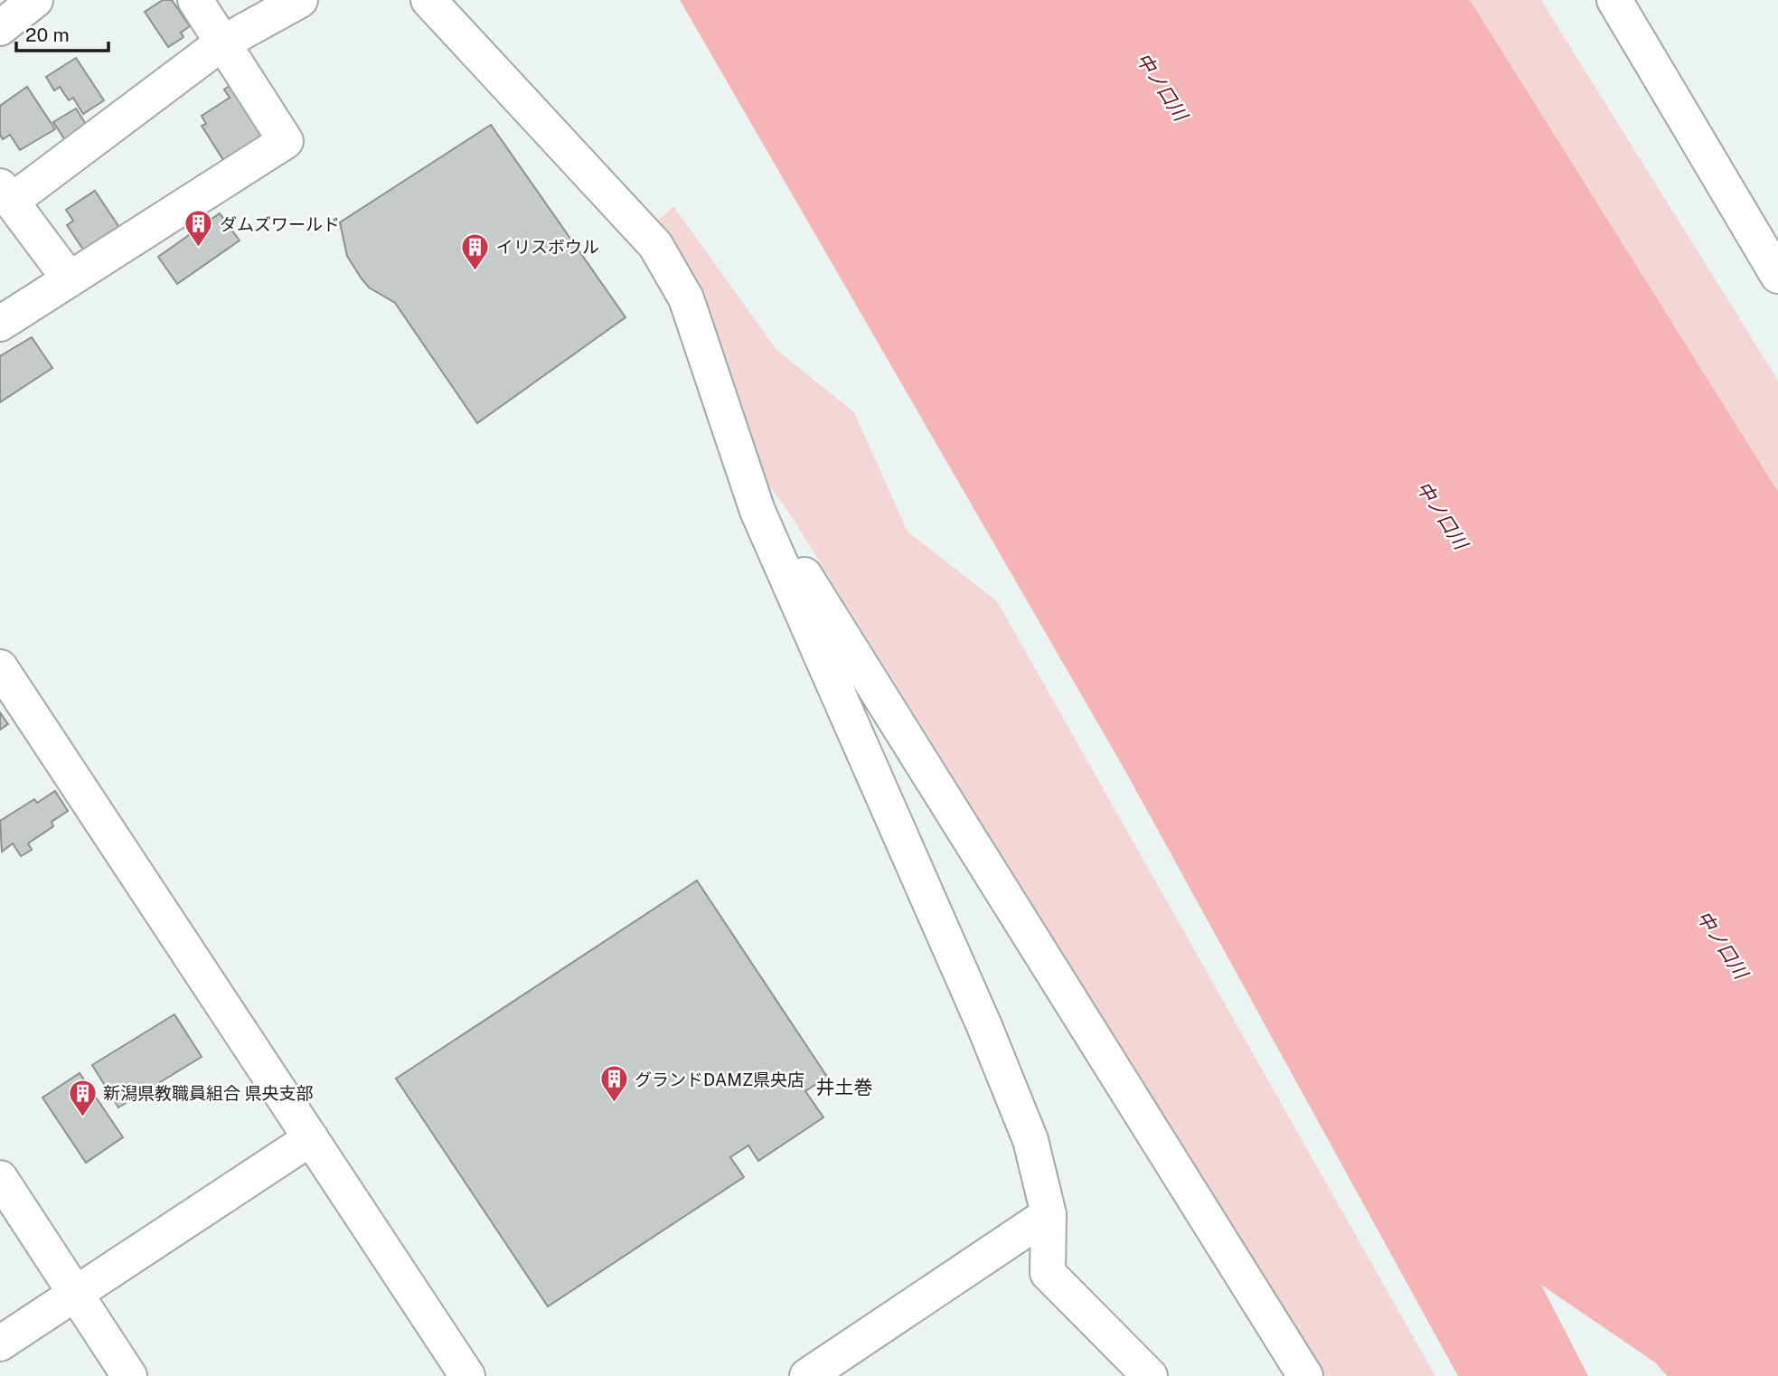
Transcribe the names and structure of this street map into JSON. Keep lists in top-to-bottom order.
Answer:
{
  "districts": ["井土巻"],
  "water": ["中ノ口川"],
  "places": {
    "building": [
      "ダムズワールド",
      "イリスボウル",
      "グランドDAMZ県央店",
      "新潟県教職員組合 県央支部"
    ]
  },
  "scale_bar": "20 m"
}
